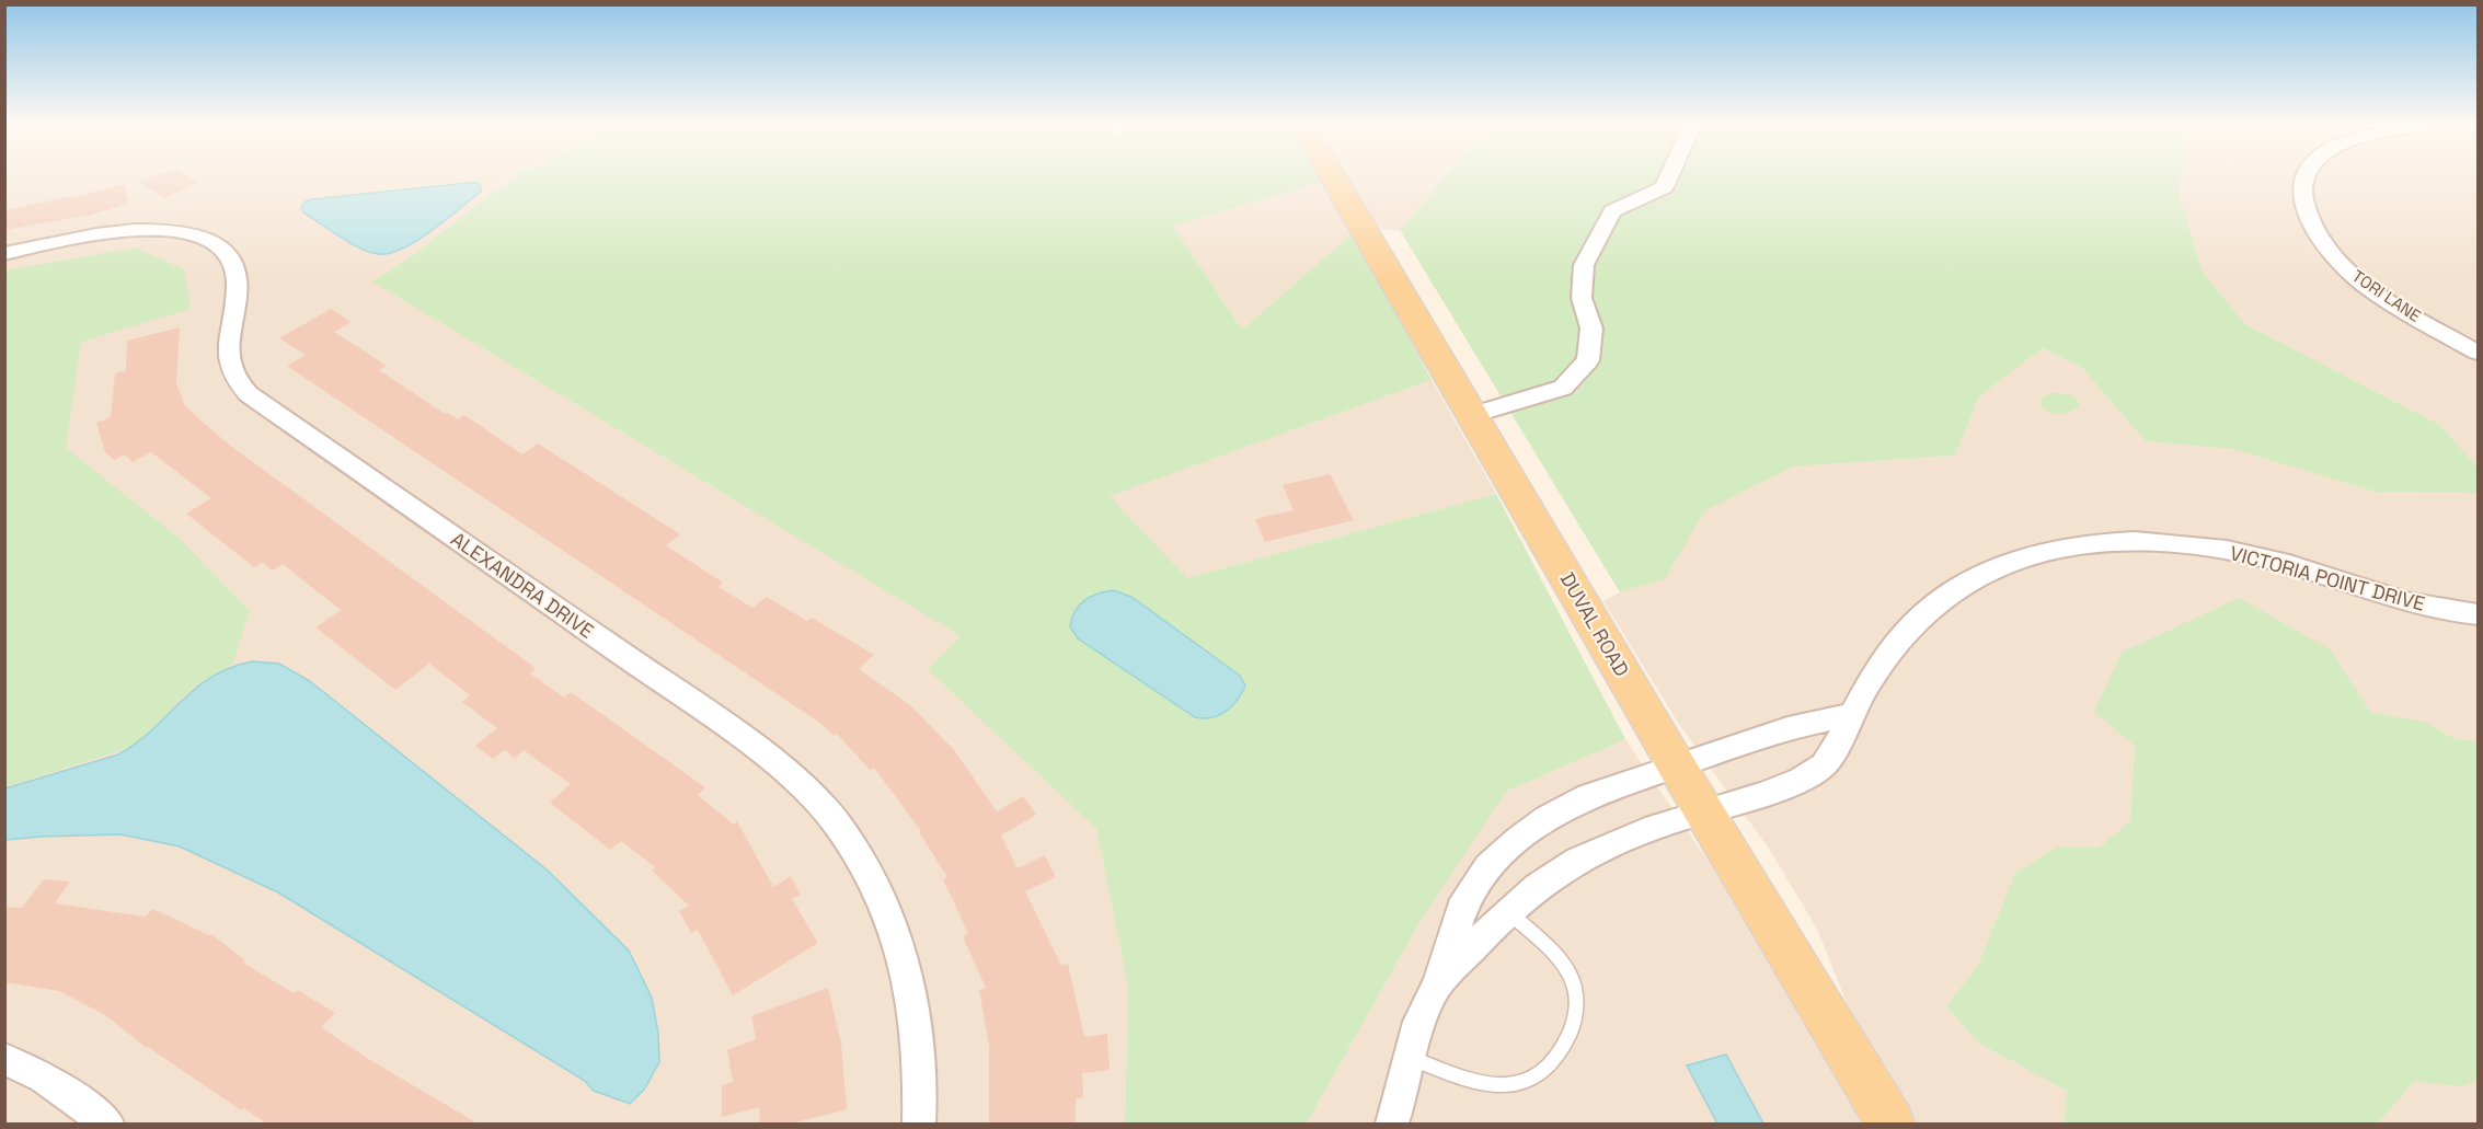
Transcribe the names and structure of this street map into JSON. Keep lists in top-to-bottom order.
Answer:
{
  "streets": {
    "main road": ["DUVAL ROAD"],
    "street": ["TORI LANE", "VICTORIA POINT DRIVE", "ALEXANDRA DRIVE"]
  },
  "crossings": [
    ["VICTORIA POINT DRIVE", "DUVAL ROAD"]
  ]
}
